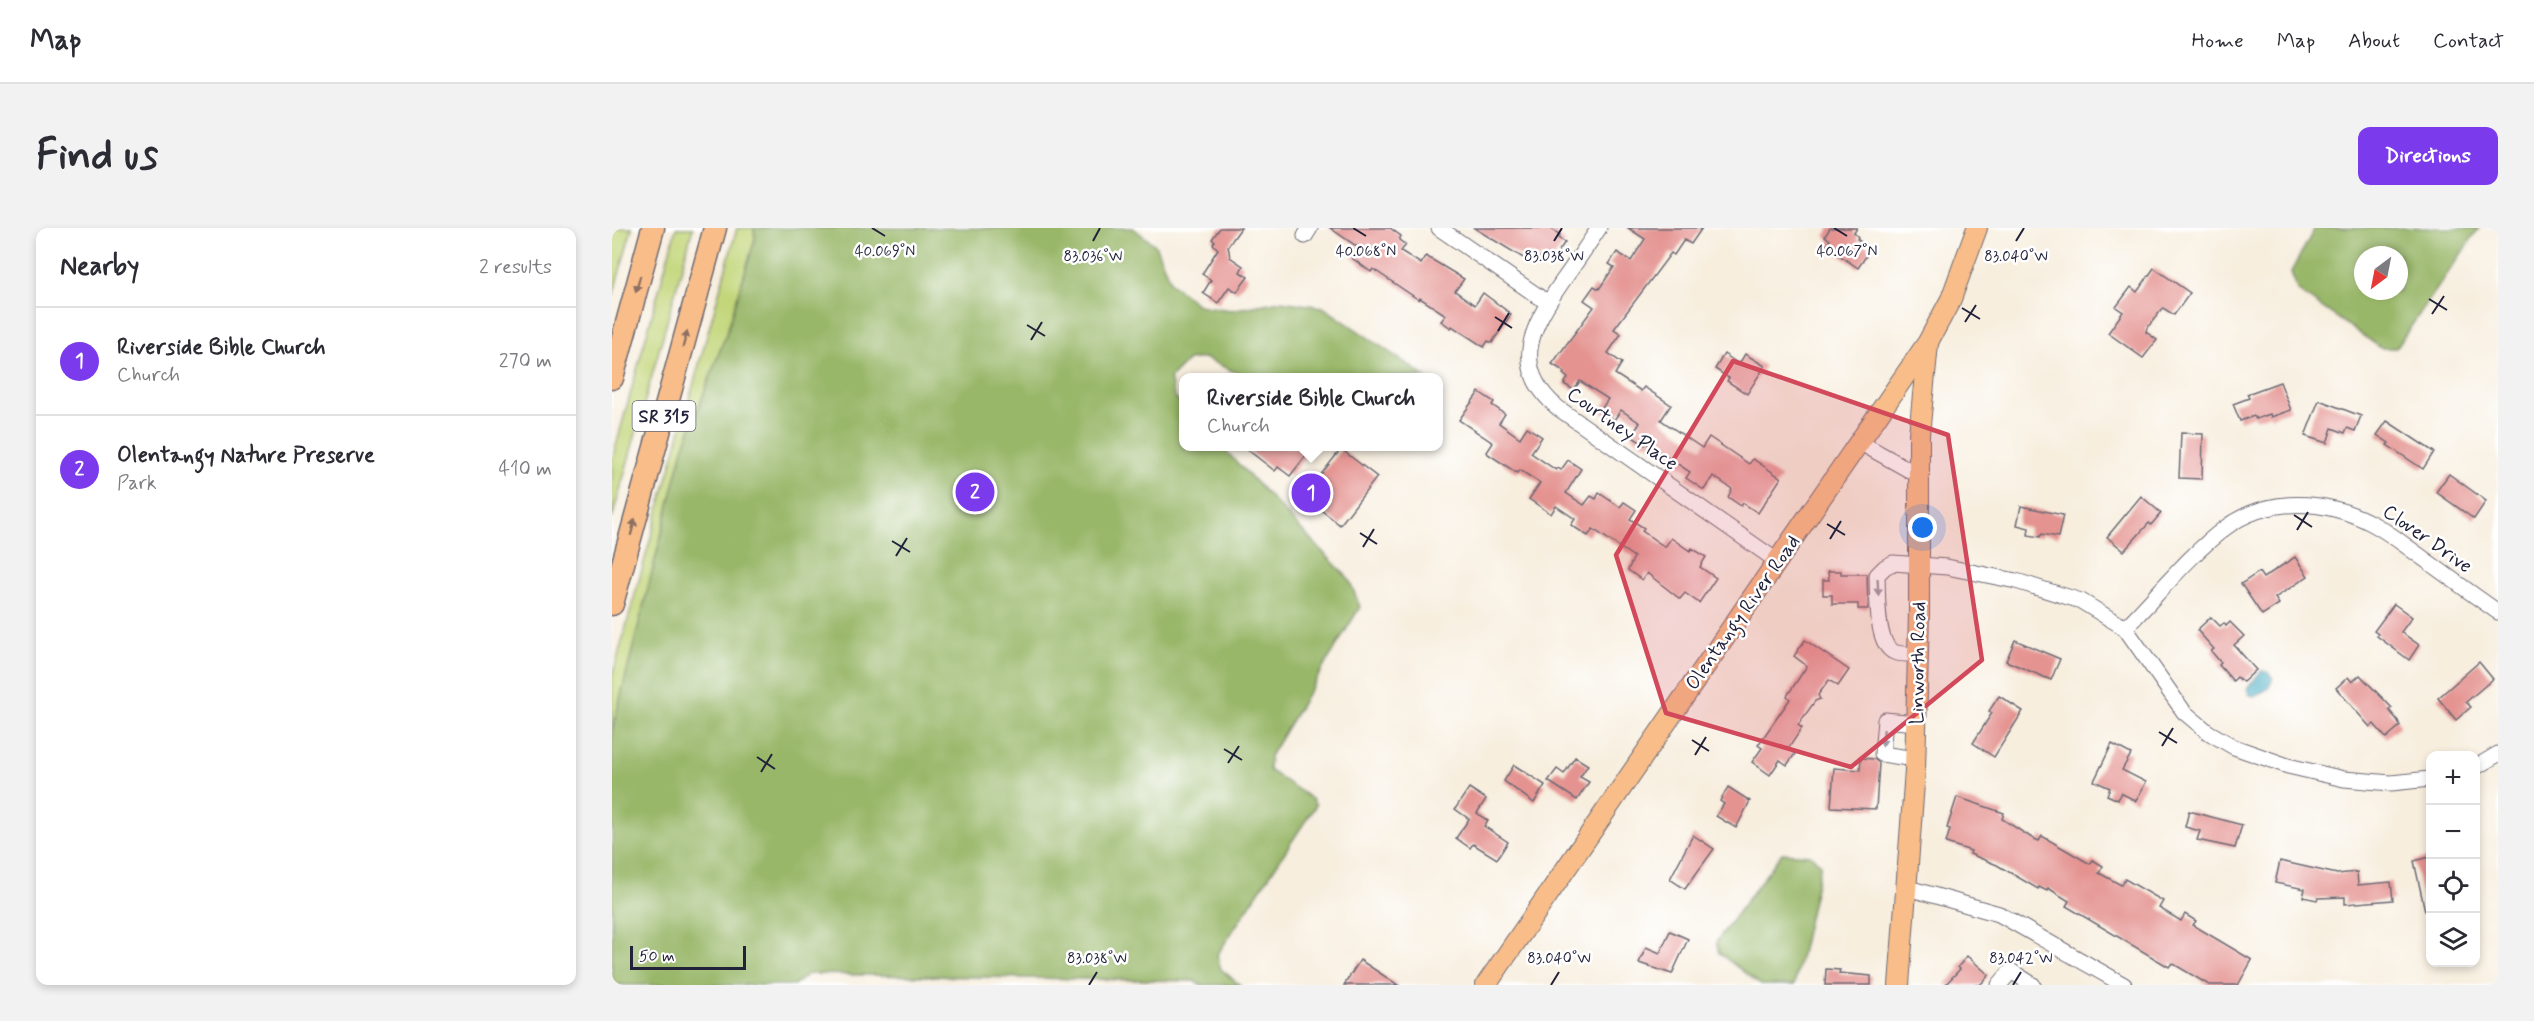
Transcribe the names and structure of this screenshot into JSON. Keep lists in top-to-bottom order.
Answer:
{
  "streets": {
    "highway": ["SR 315"],
    "main road": ["Olentangy River Road", "Linworth Road"],
    "street": ["Courtney Place", "Clover Drive"]
  },
  "crossings": [
    ["Courtney Place", "Olentangy River Road"],
    ["Olentangy River Road", "Linworth Road"]
  ],
  "scale_bar": "50 m",
  "north": "bottom left",
  "page": {
    "header": "Map",
    "nav": [
      "Home",
      "Map",
      "About",
      "Contact"
    ],
    "buttons": "Directions",
    "title": "Find us",
    "heading": ["Nearby", "2 results"],
    "list": [
      {
        "mark": "1",
        "name": "Riverside Bible Church",
        "note": "Church",
        "value": "270 m"
      },
      {
        "mark": "2",
        "name": "Olentangy Nature Preserve",
        "note": "Park",
        "value": "410 m"
      }
    ],
    "popup": ["Riverside Bible Church", "Church"],
    "pins": ["2", "1"],
    "map_buttons": ["+", "−"],
    "scale": "50 m"
  },
  "coordinates": [
    "40.067°N",
    "40.069°N",
    "40.068°N",
    "83.036°W",
    "83.038°W",
    "83.040°W",
    "83.042°W"
  ]
}
